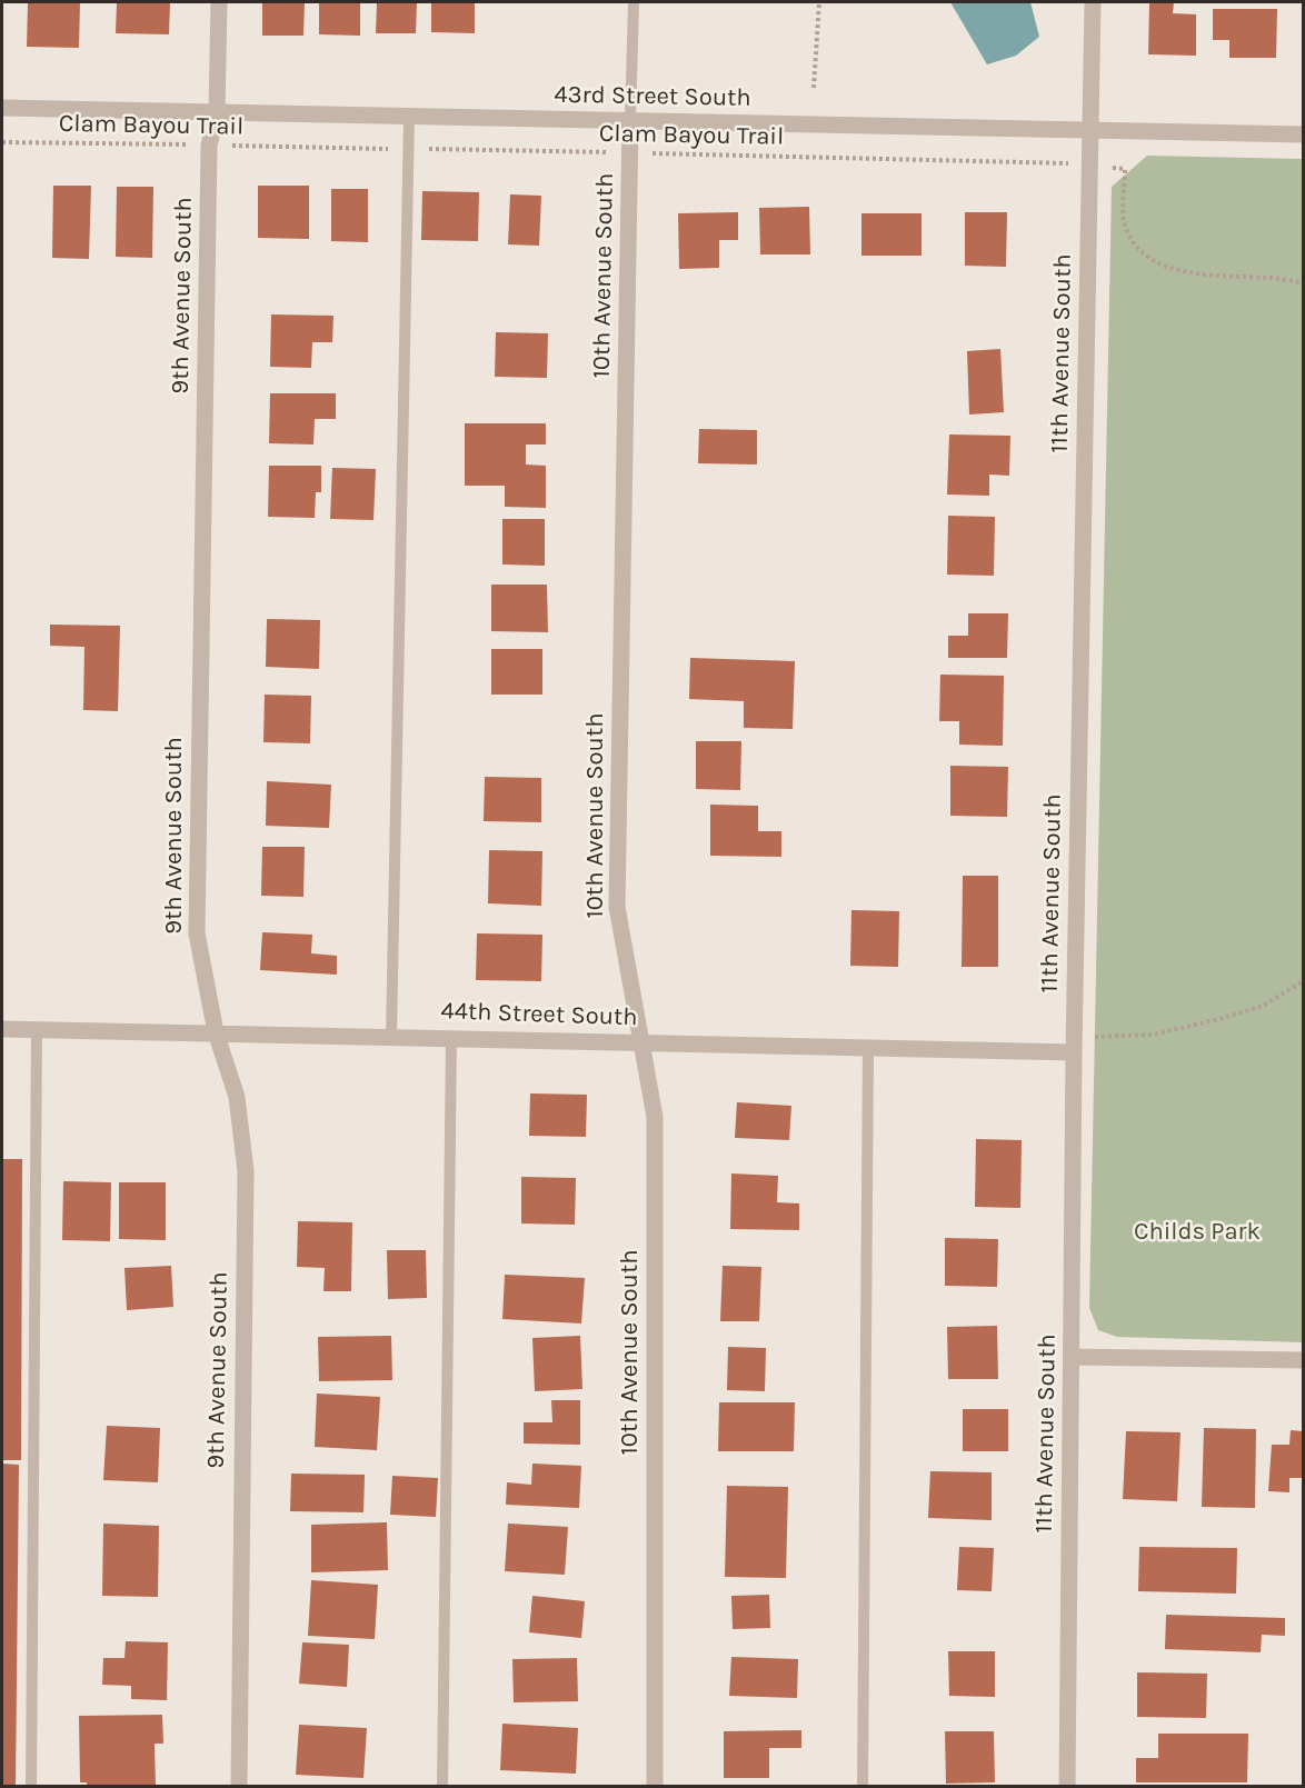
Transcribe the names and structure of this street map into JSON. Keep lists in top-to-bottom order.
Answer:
{
  "streets": {
    "street": [
      "43rd Street South",
      "10th Avenue South",
      "9th Avenue South",
      "11th Avenue South",
      "44th Street South"
    ],
    "path": ["Clam Bayou Trail"]
  },
  "crossings": [
    ["43rd Street South", "10th Avenue South"],
    ["43rd Street South", "9th Avenue South"],
    ["43rd Street South", "11th Avenue South"],
    ["Clam Bayou Trail", "10th Avenue South"],
    ["Clam Bayou Trail", "9th Avenue South"],
    ["Clam Bayou Trail", "11th Avenue South"],
    ["10th Avenue South", "44th Street South"],
    ["9th Avenue South", "44th Street South"],
    ["11th Avenue South", "44th Street South"]
  ],
  "parks": ["Childs Park"]
}
